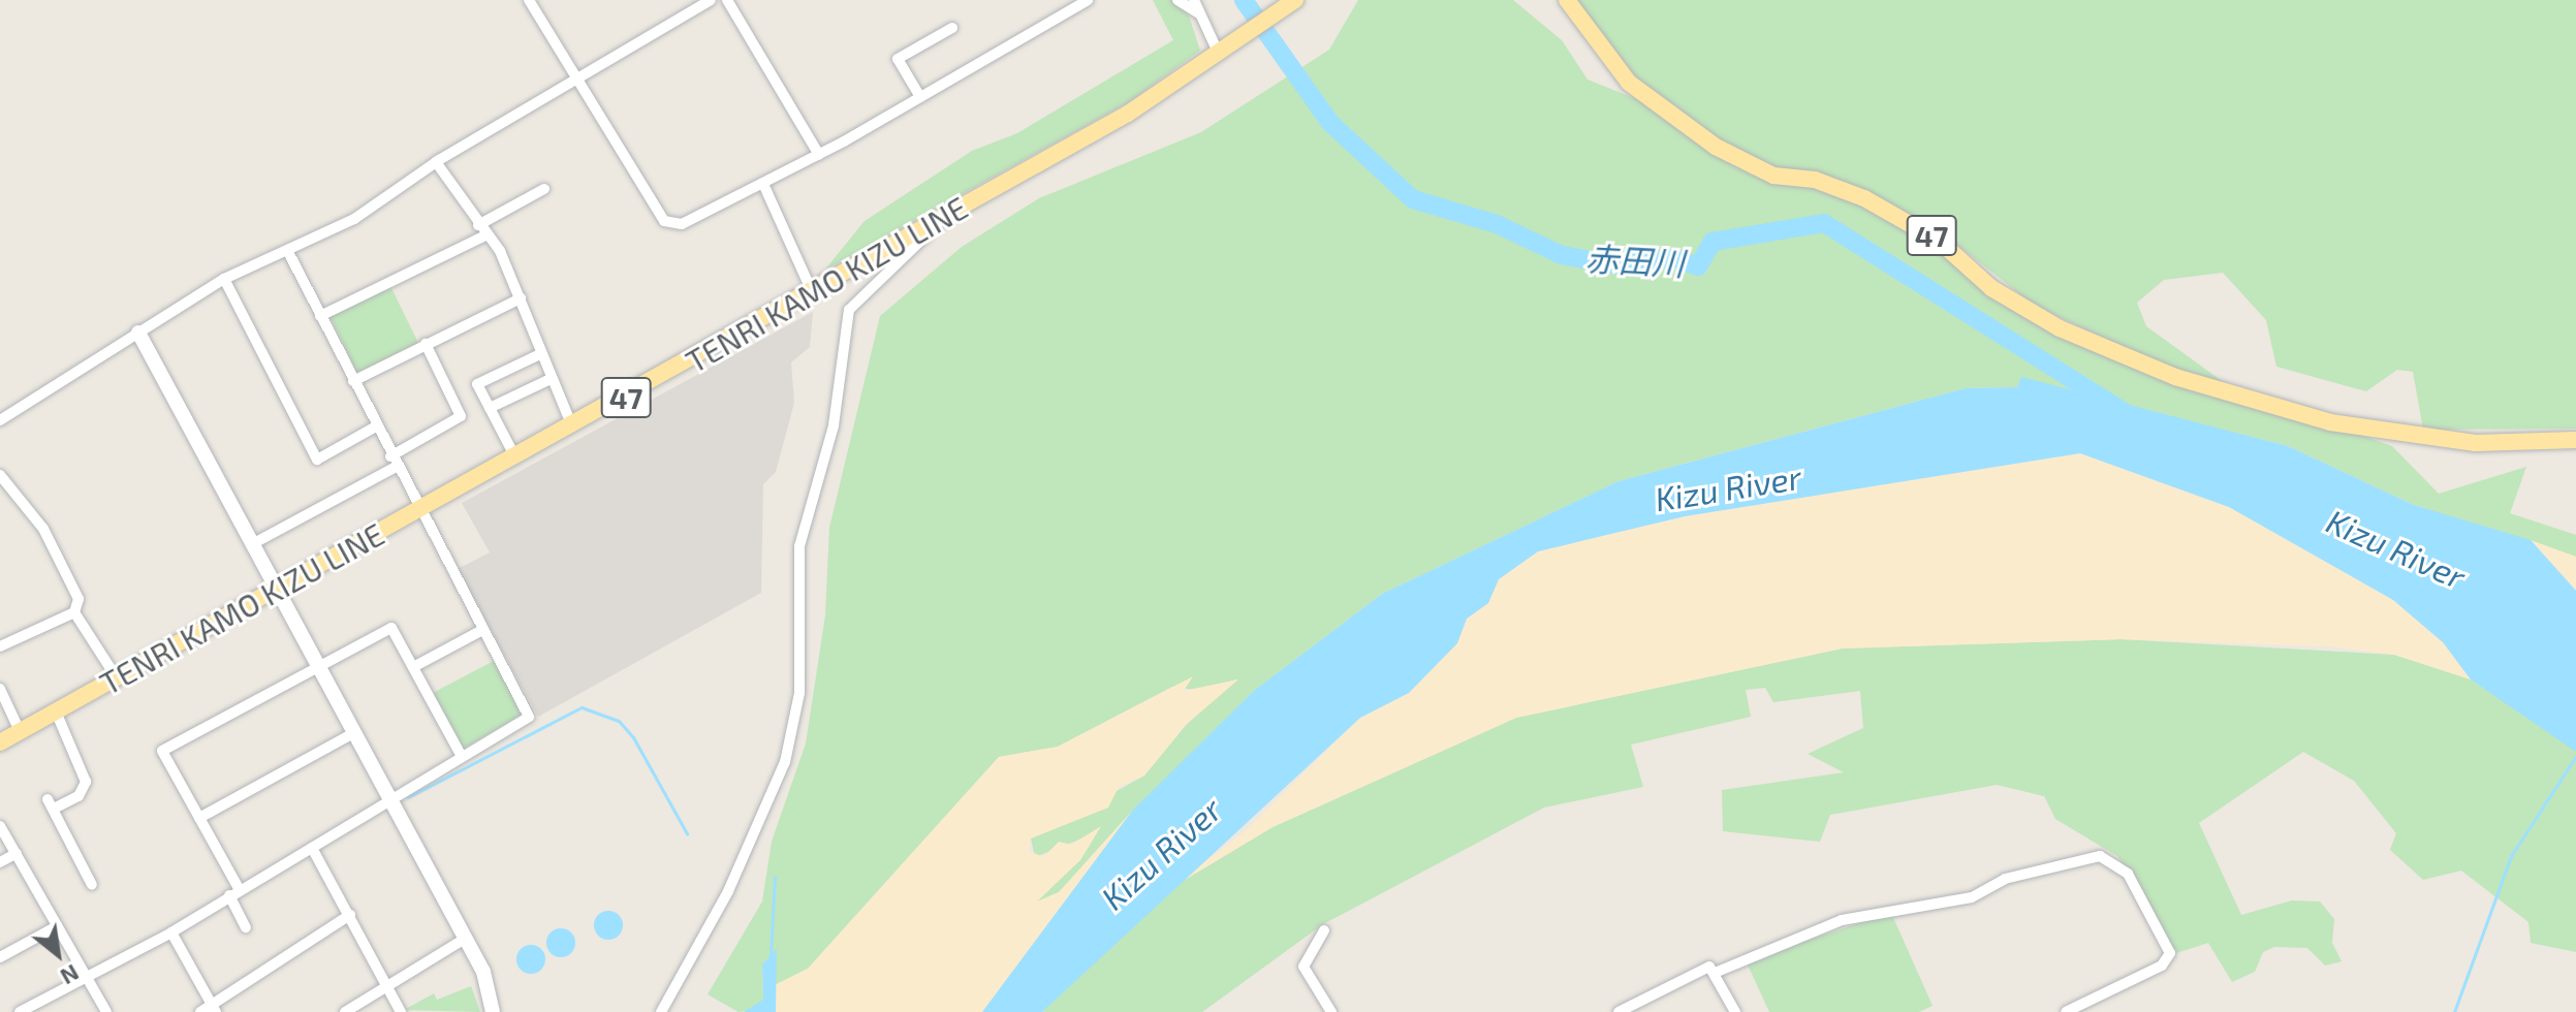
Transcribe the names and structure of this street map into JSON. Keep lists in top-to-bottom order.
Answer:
{
  "streets": {
    "main road": ["47", "TENRI KAMO KIZU LINE"]
  },
  "water": ["赤田川", "Kizu River"],
  "north": "bottom right"
}
